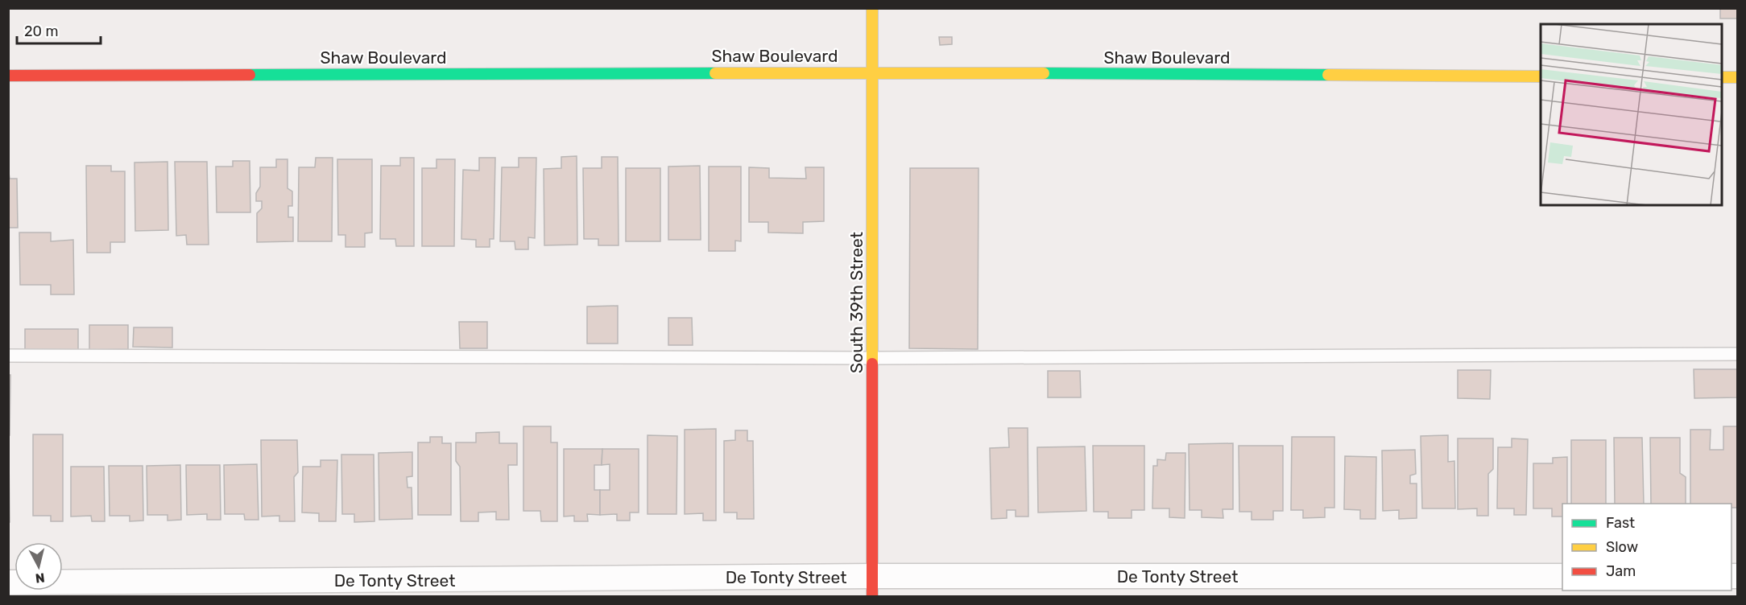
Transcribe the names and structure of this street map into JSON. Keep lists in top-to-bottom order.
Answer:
{
  "streets": {
    "street": ["Shaw Boulevard", "South 39th Street", "De Tonty Street"]
  },
  "crossings": [
    ["Shaw Boulevard", "South 39th Street"],
    ["South 39th Street", "De Tonty Street"]
  ],
  "legend": ["Fast", "Slow", "Jam"],
  "scale_bar": "20 m",
  "north": "bottom"
}
